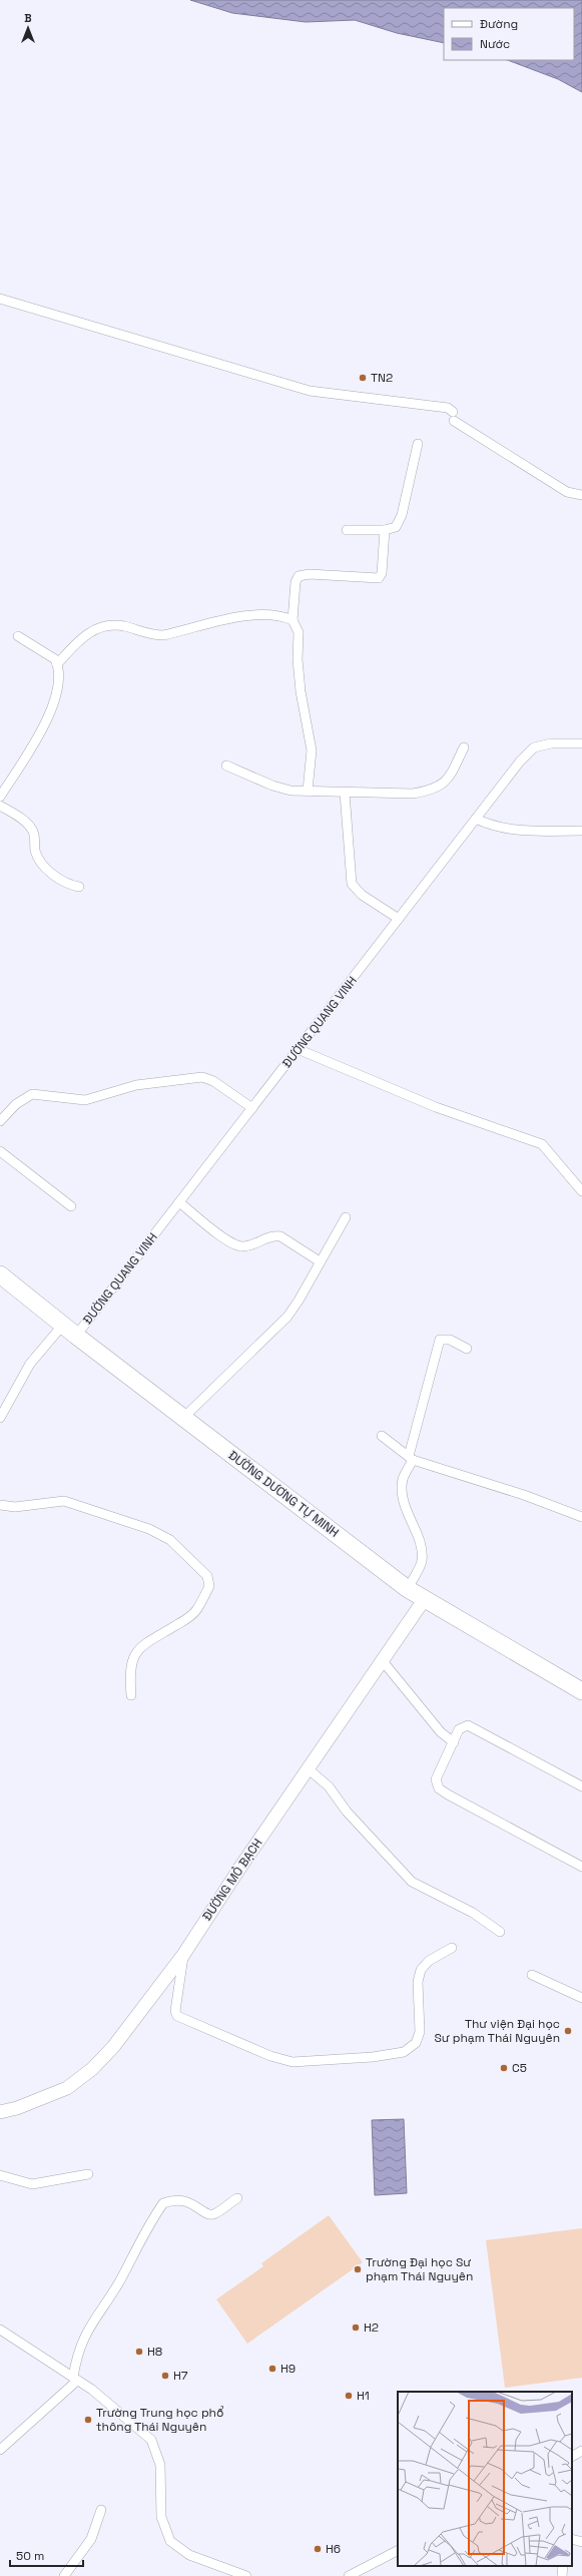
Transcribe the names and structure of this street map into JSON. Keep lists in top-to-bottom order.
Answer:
{
  "streets": {
    "highway": ["ĐƯỜNG DƯƠNG TỰ MINH"],
    "street": ["ĐƯỜNG QUANG VINH", "ĐƯỜNG MỎ BẠCH"]
  },
  "crossings": [
    ["ĐƯỜNG QUANG VINH", "ĐƯỜNG DƯƠNG TỰ MINH"],
    ["ĐƯỜNG DƯƠNG TỰ MINH", "ĐƯỜNG MỎ BẠCH"]
  ],
  "places": [
    "TN2",
    "Thư viện Đại học Sư phạm Thái Nguyên",
    "C5",
    "Trường Đại học Sư phạm Thái Nguyên",
    "H2",
    "H8",
    "H9",
    "H7",
    "H1",
    "Trường Trung học phổ thông Thái Nguyên",
    "H6"
  ],
  "legend": ["Đường", "Nước"],
  "scale_bar": "50 m",
  "north": "top"
}
